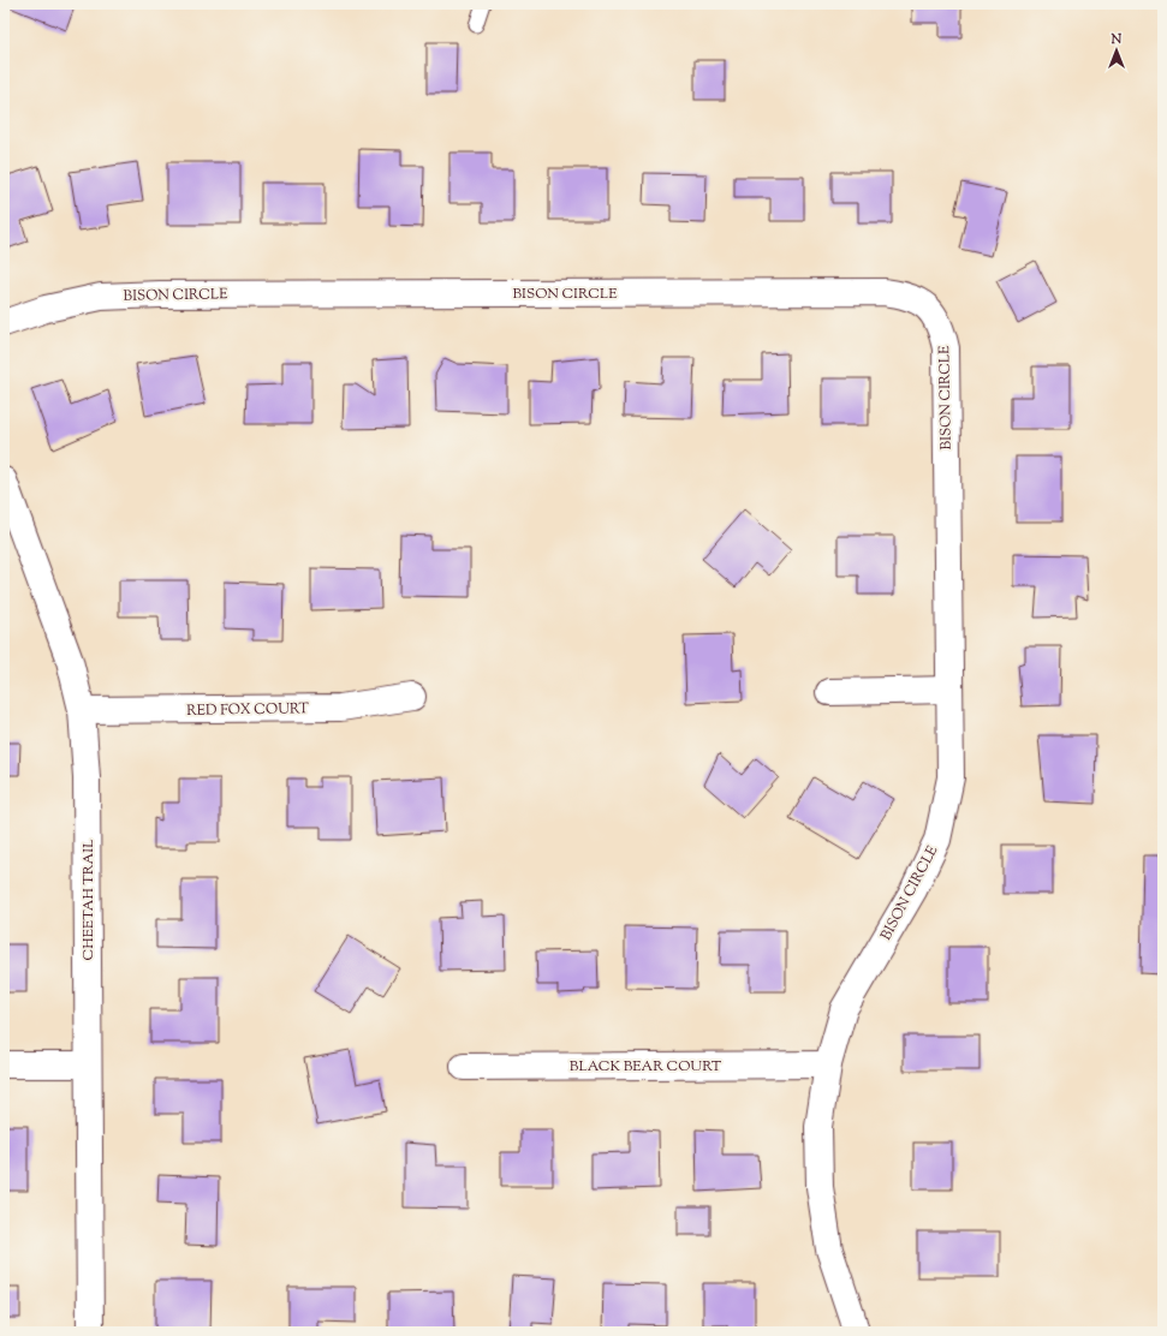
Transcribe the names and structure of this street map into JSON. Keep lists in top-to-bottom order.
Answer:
{
  "streets": {
    "street": [
      "BISON CIRCLE",
      "RED FOX COURT",
      "CHEETAH TRAIL",
      "BLACK BEAR COURT"
    ]
  },
  "crossings": [
    ["BISON CIRCLE", "BLACK BEAR COURT"],
    ["RED FOX COURT", "CHEETAH TRAIL"]
  ],
  "north": "top"
}
